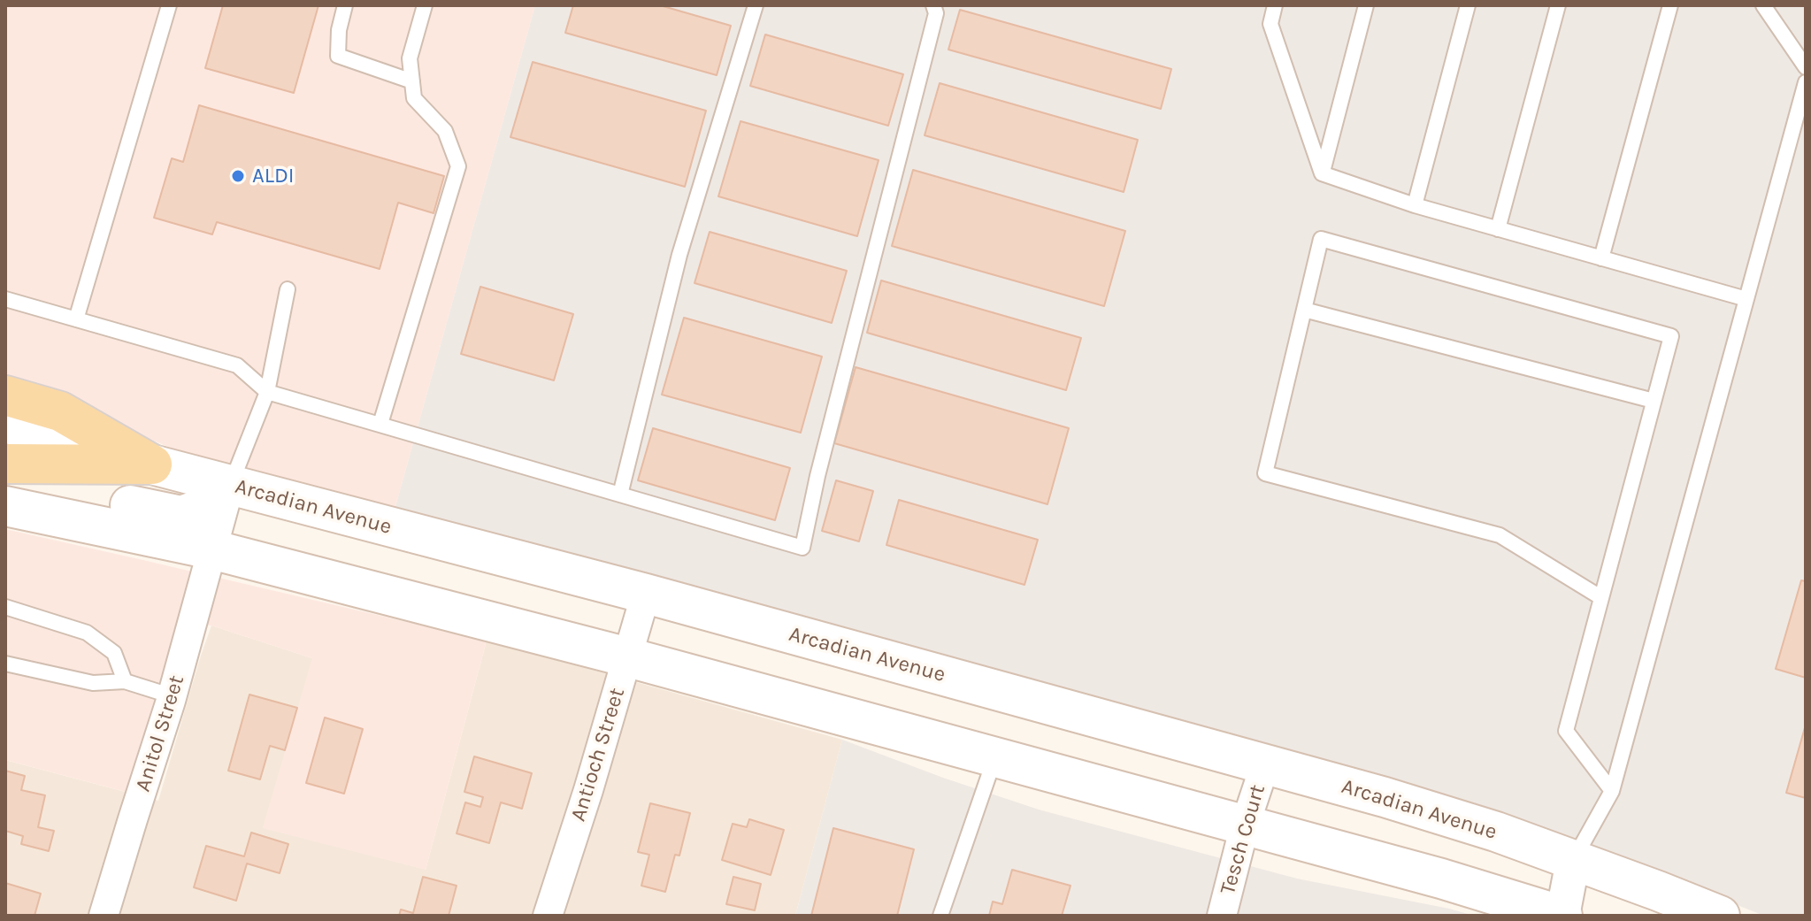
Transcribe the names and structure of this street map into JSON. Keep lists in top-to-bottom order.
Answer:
{
  "streets": {
    "main road": ["Arcadian Avenue"],
    "street": ["Anitol Street", "Antioch Street", "Tesch Court"]
  },
  "crossings": [
    ["Arcadian Avenue", "Anitol Street"],
    ["Arcadian Avenue", "Antioch Street"],
    ["Arcadian Avenue", "Tesch Court"]
  ],
  "places": ["ALDI"]
}
